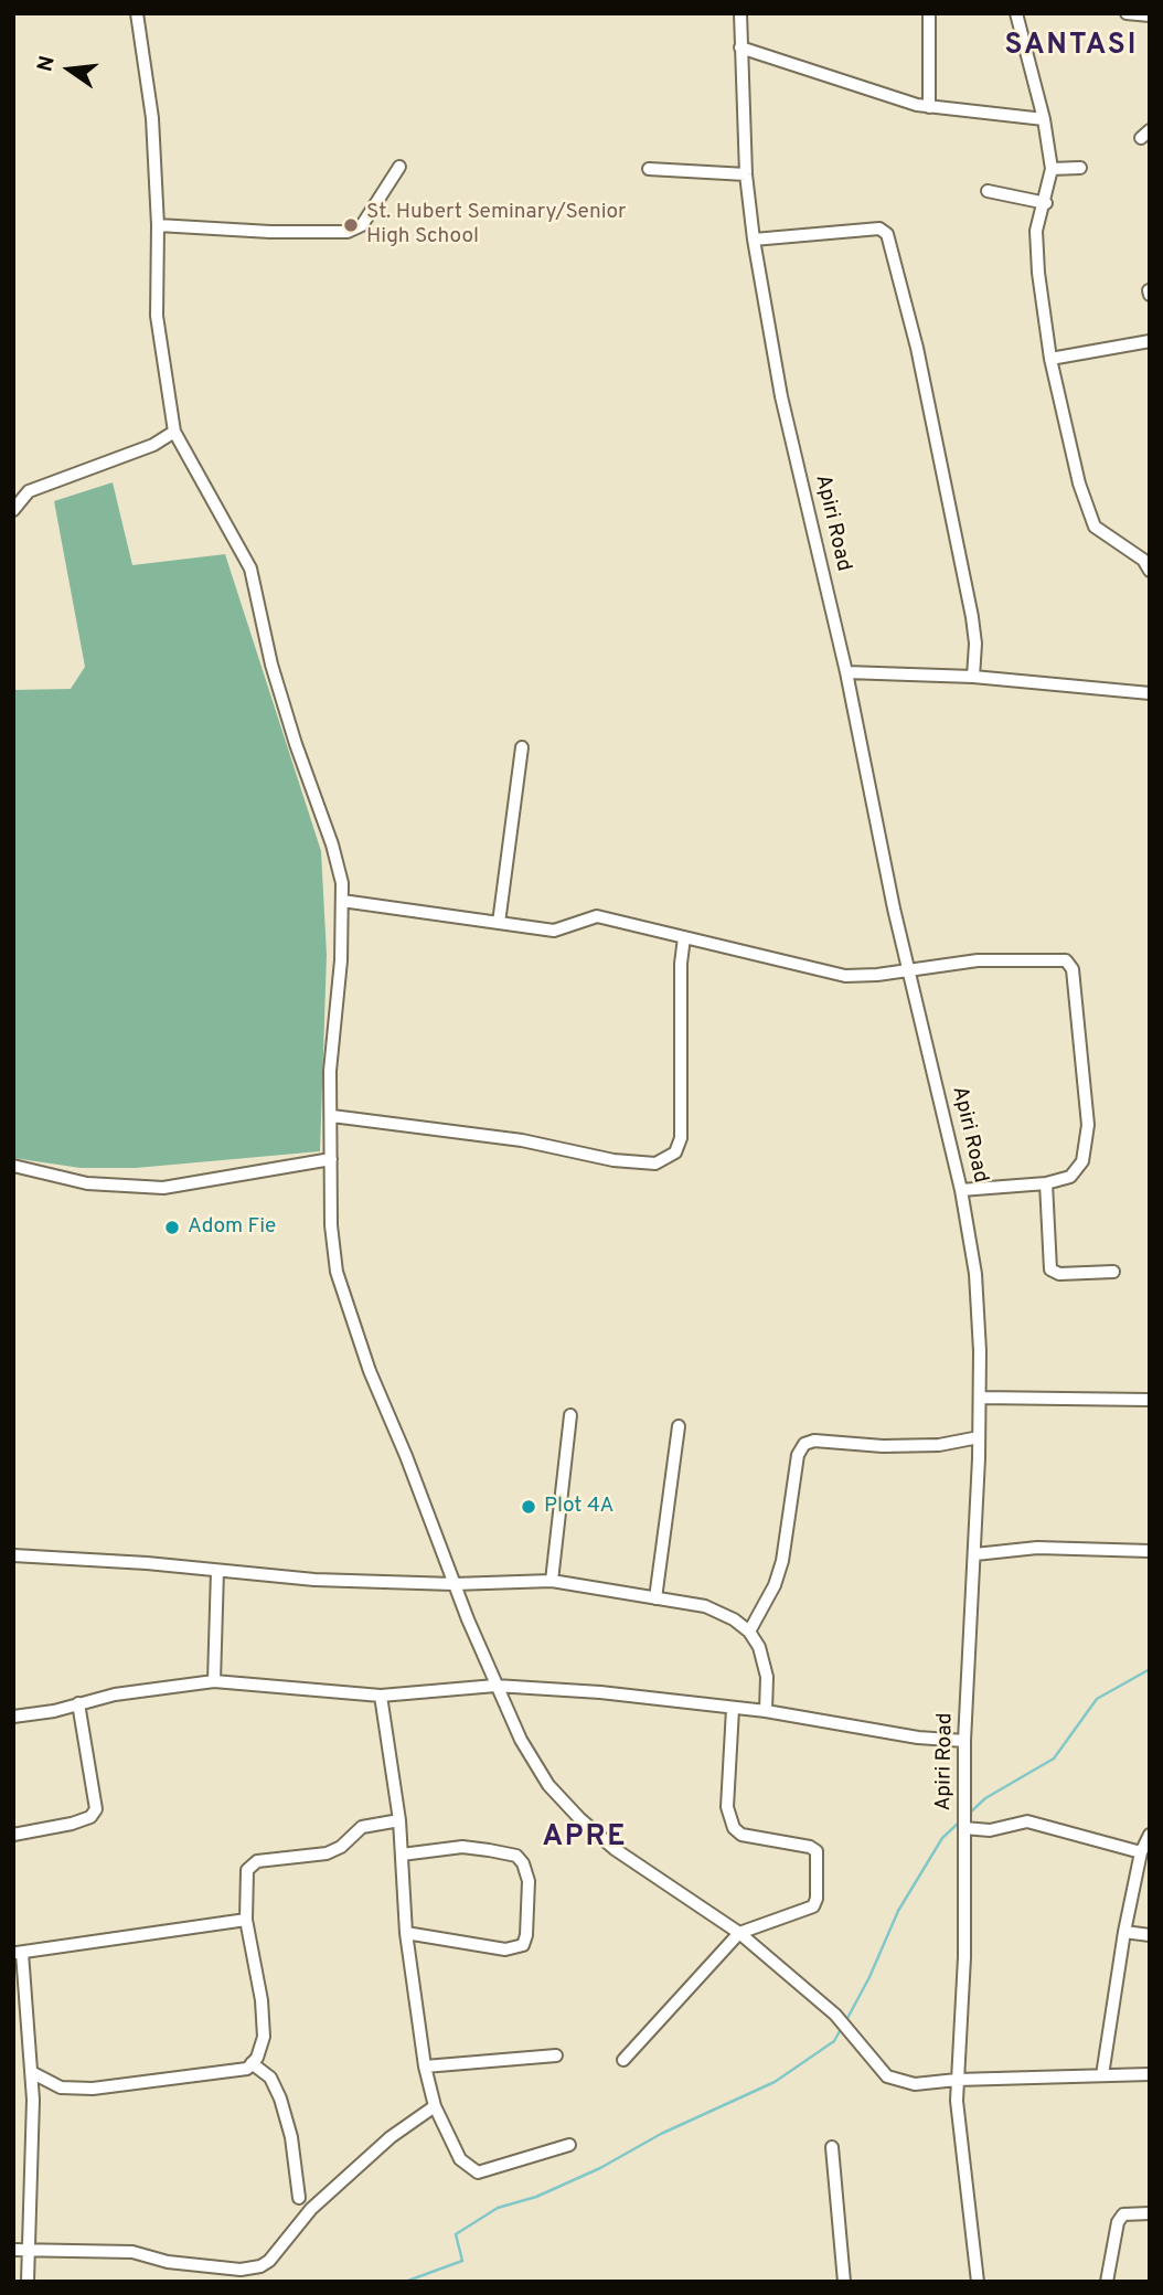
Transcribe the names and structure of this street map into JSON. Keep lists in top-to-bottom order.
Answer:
{
  "streets": {
    "street": ["Apiri Road"]
  },
  "districts": ["SANTASI", "APRE"],
  "places": ["St. Hubert Seminary/Senior High School", "Adom Fie", "Plot 4A"],
  "north": "left"
}
